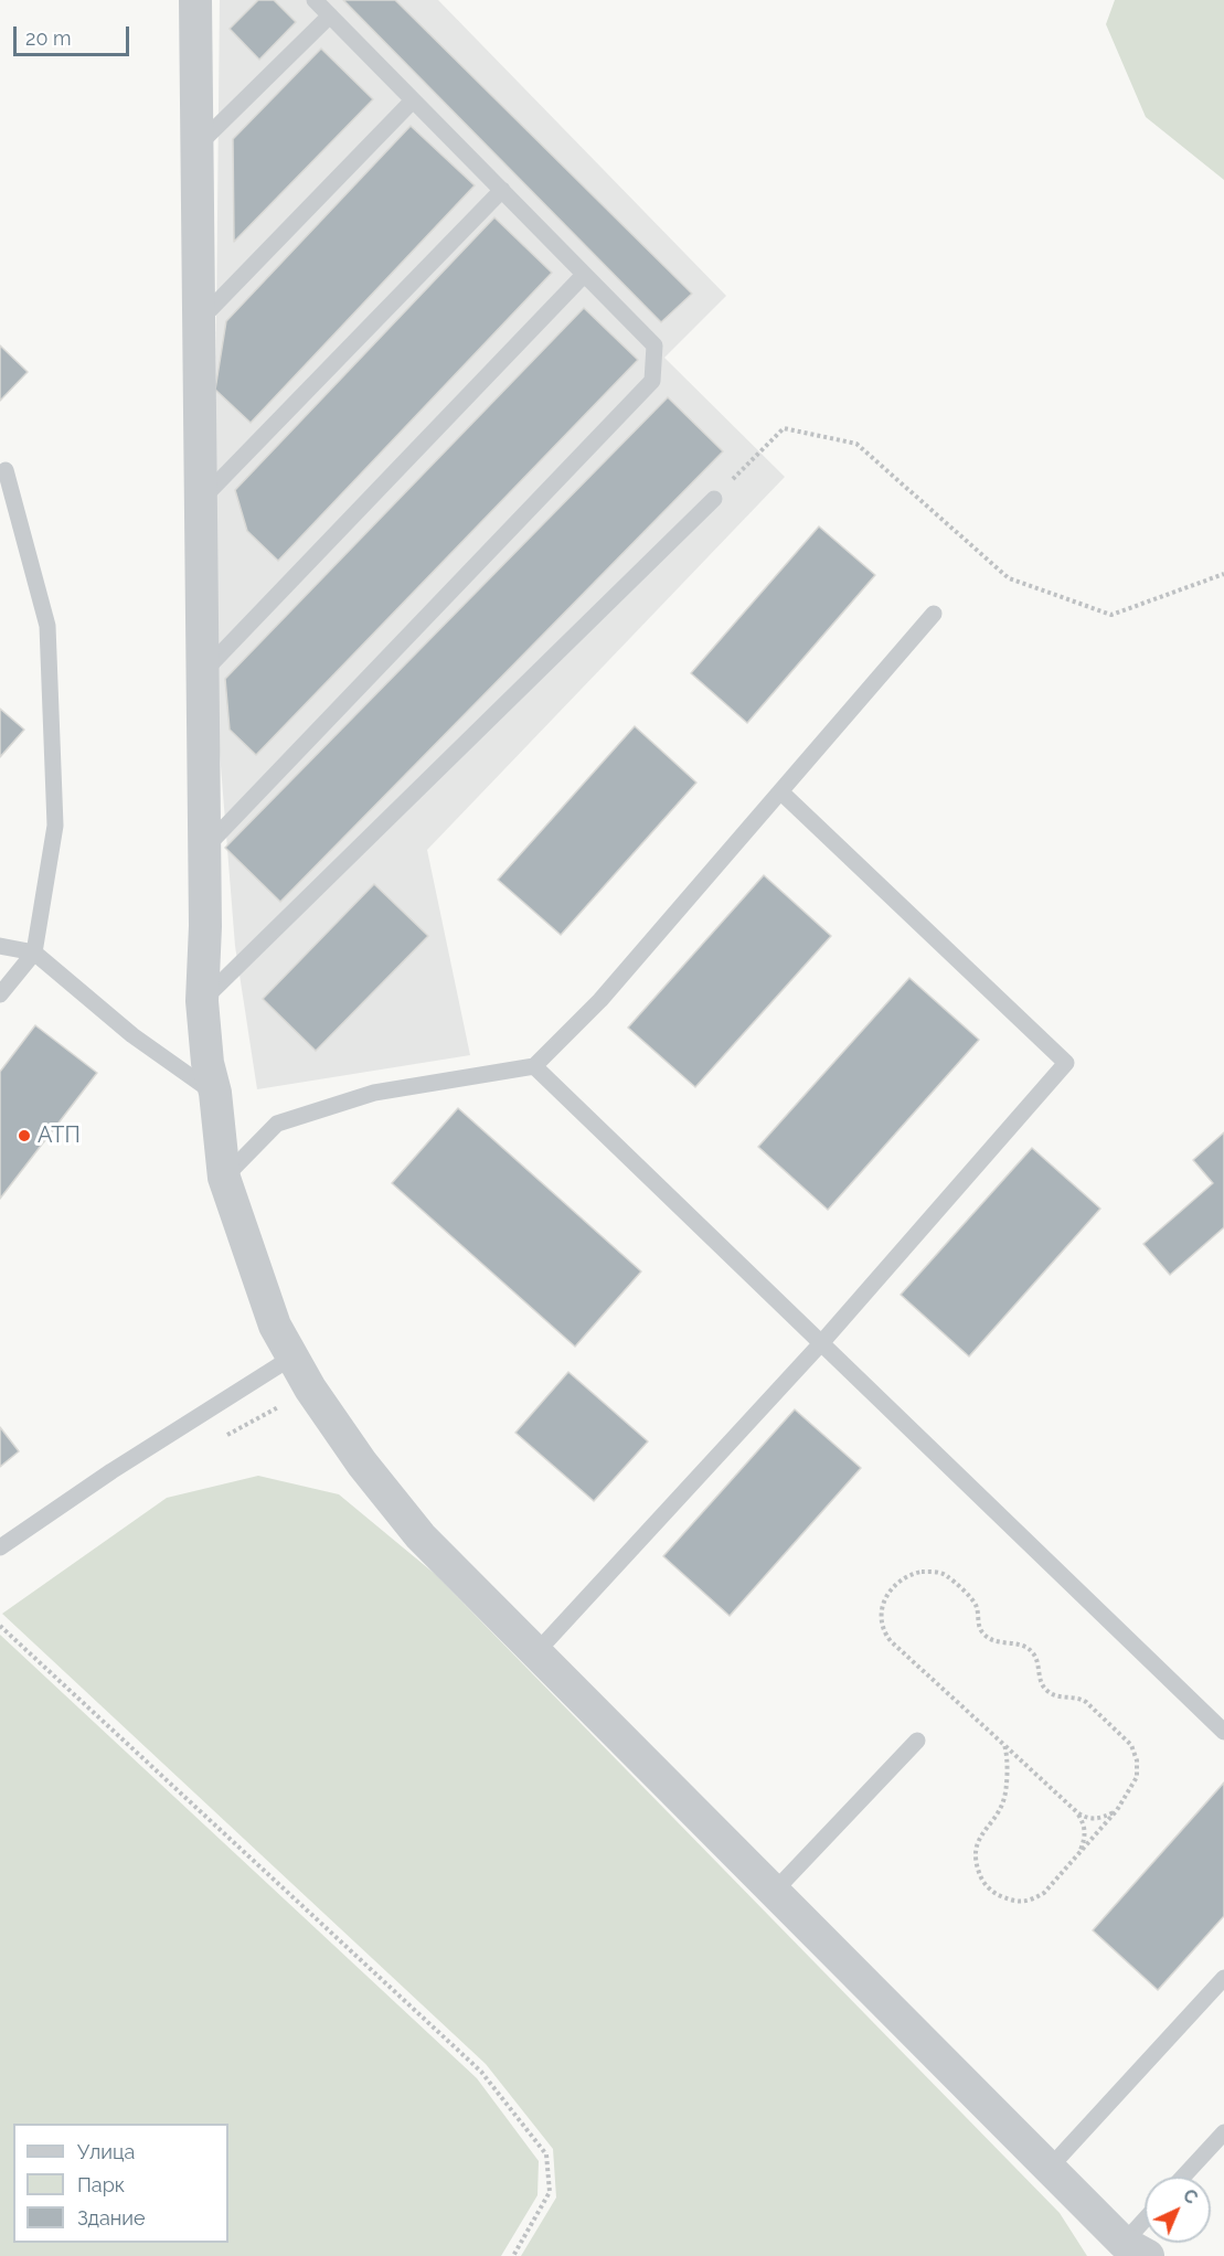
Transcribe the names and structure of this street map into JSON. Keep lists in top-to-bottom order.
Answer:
{
  "places": ["АТП"],
  "legend": ["Улица", "Парк", "Здание"],
  "scale_bar": "20 m",
  "north": "top right"
}
